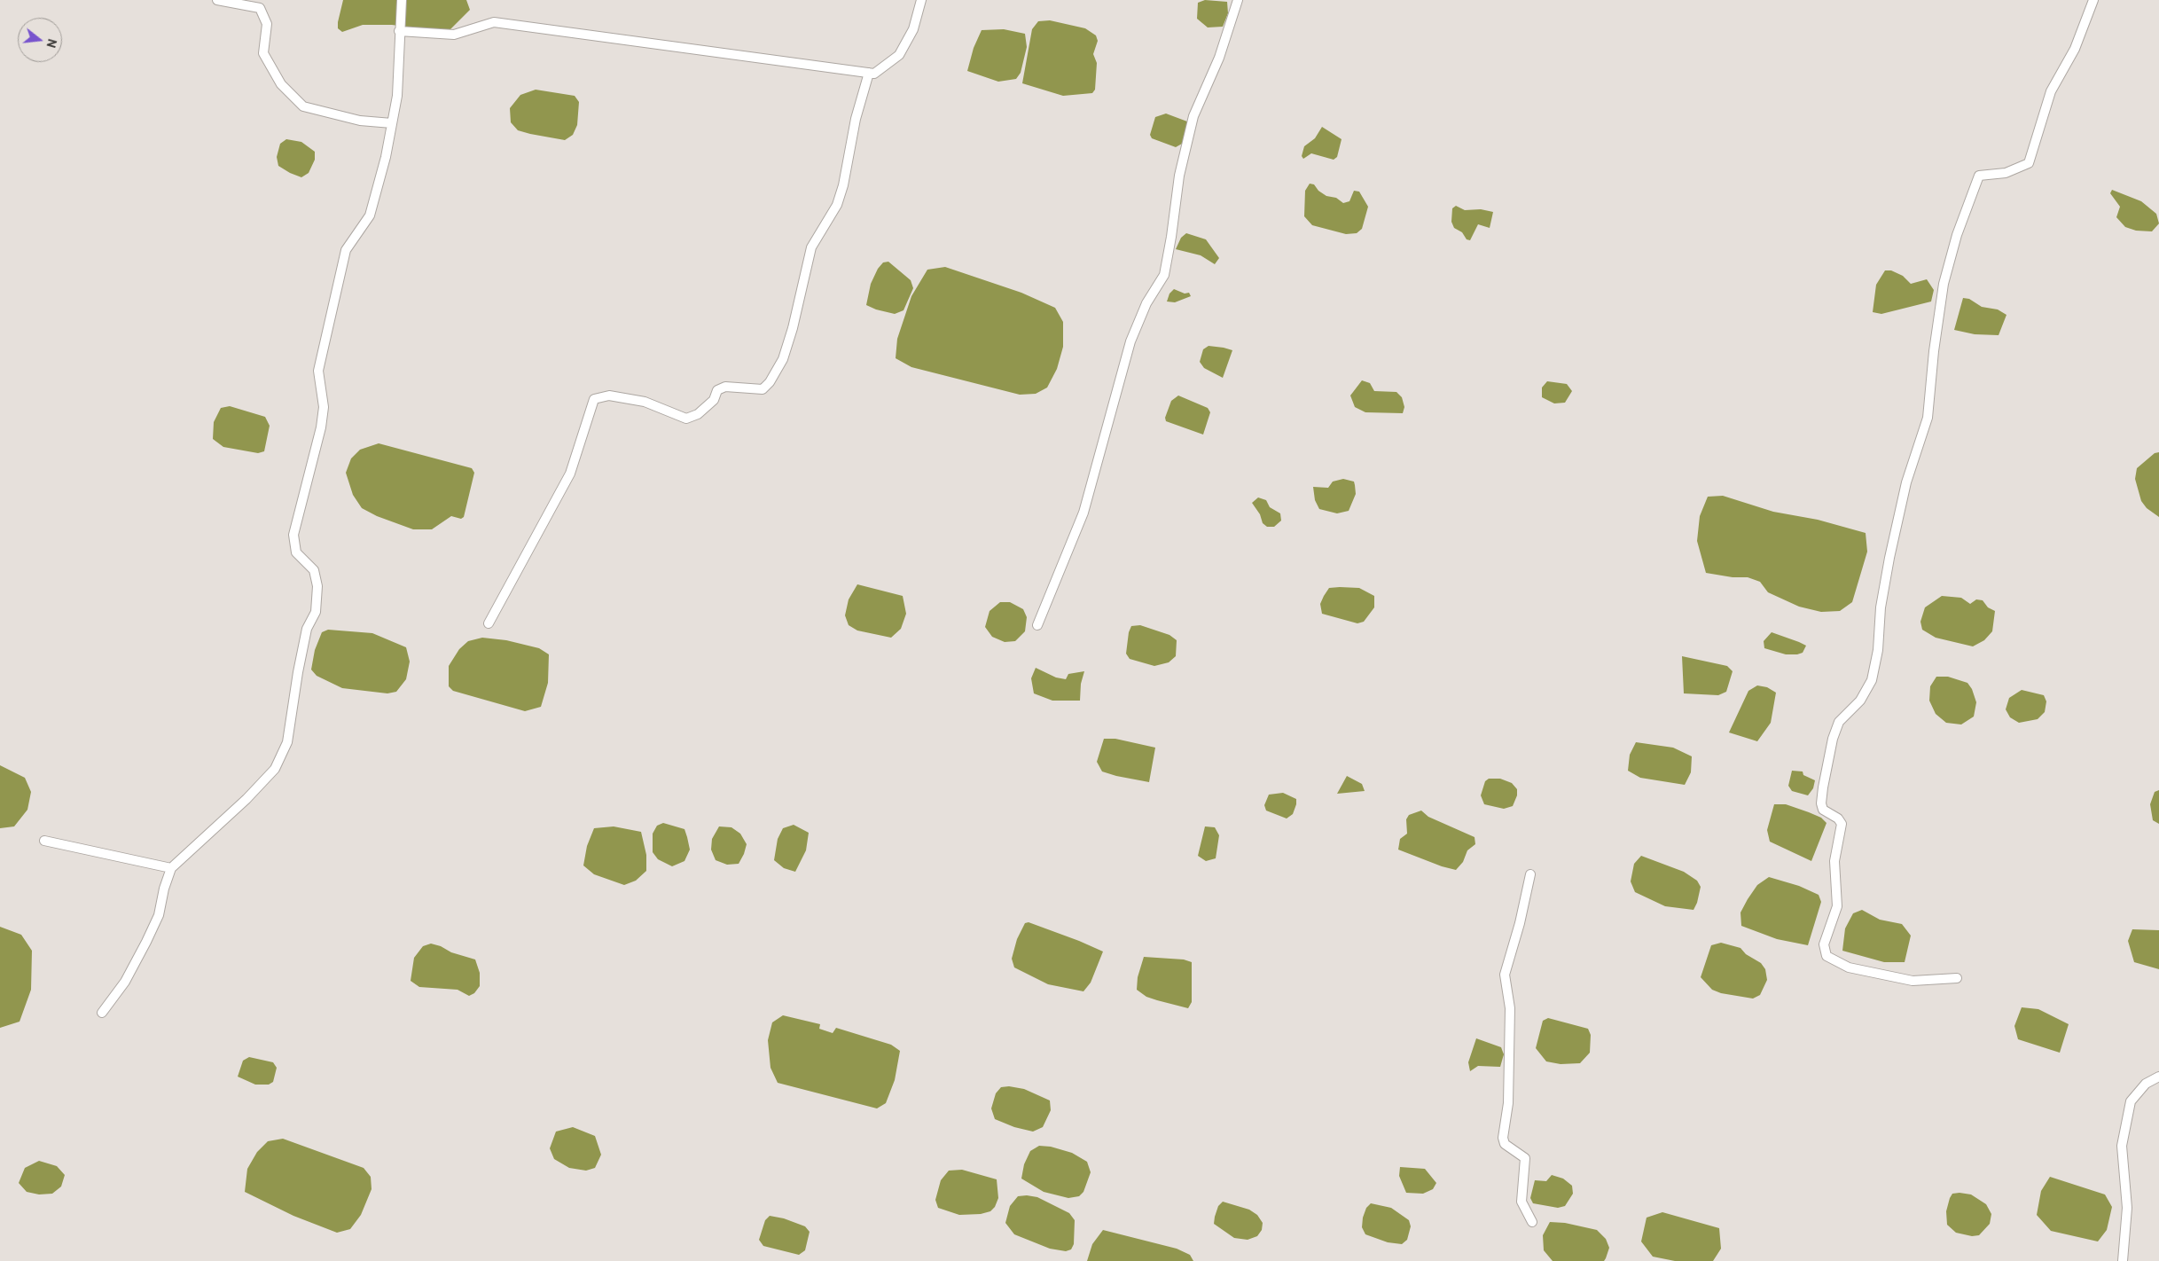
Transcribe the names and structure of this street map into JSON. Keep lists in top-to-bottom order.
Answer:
{
  "north": "right"
}
